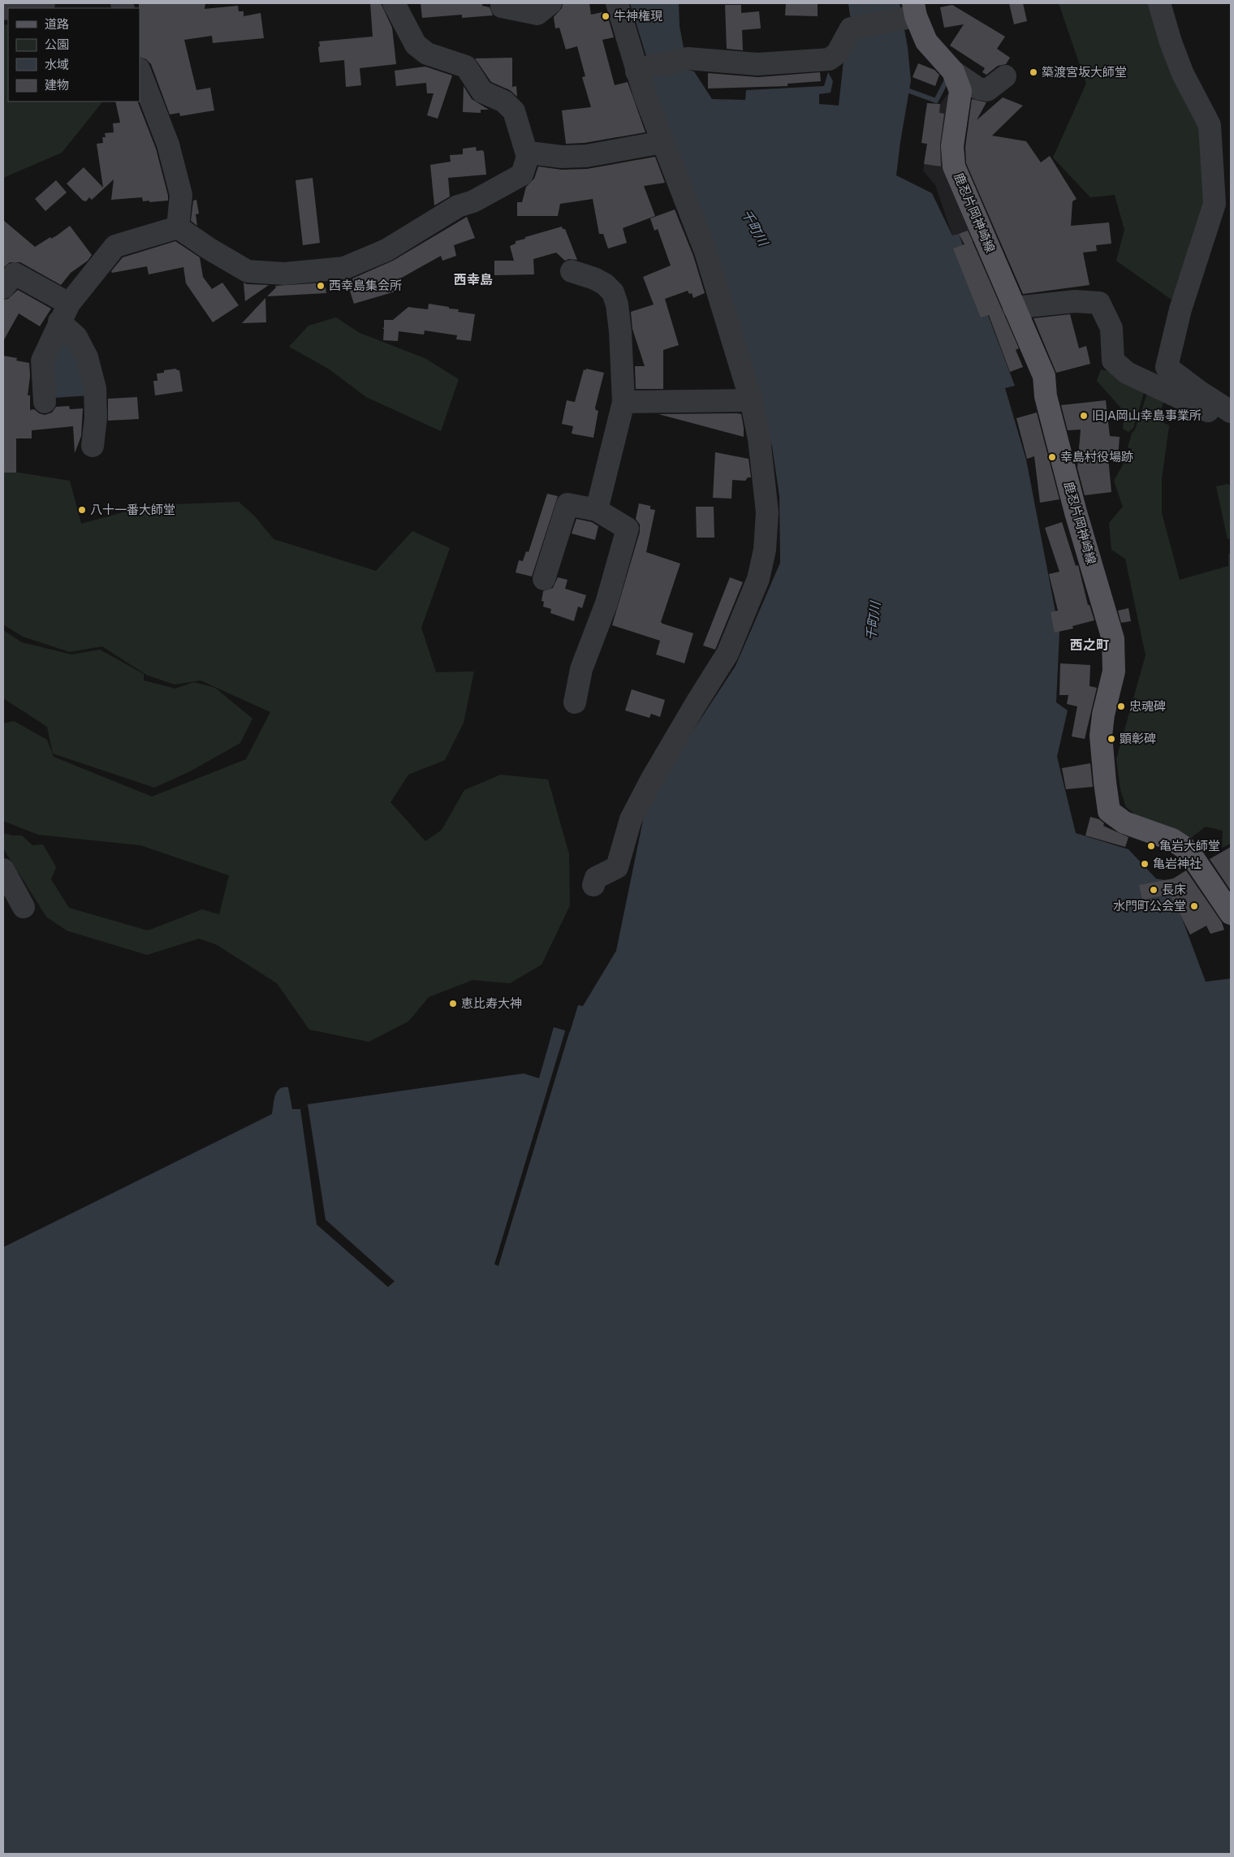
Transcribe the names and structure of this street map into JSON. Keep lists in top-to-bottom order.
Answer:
{
  "streets": {
    "main road": ["鹿忍片岡神崎線"]
  },
  "districts": ["西幸島", "西之町"],
  "water": ["千町川"],
  "places": [
    "牛神権現",
    "築渡宮坂大師堂",
    "西幸島集会所",
    "旧JA岡山幸島事業所",
    "幸島村役場跡",
    "八十一番大師堂",
    "忠魂碑",
    "顕彰碑",
    "亀岩大師堂",
    "亀岩神社",
    "長床",
    "水門町公会堂",
    "恵比寿大神"
  ],
  "legend": [
    "道路",
    "公園",
    "水域",
    "建物"
  ]
}
